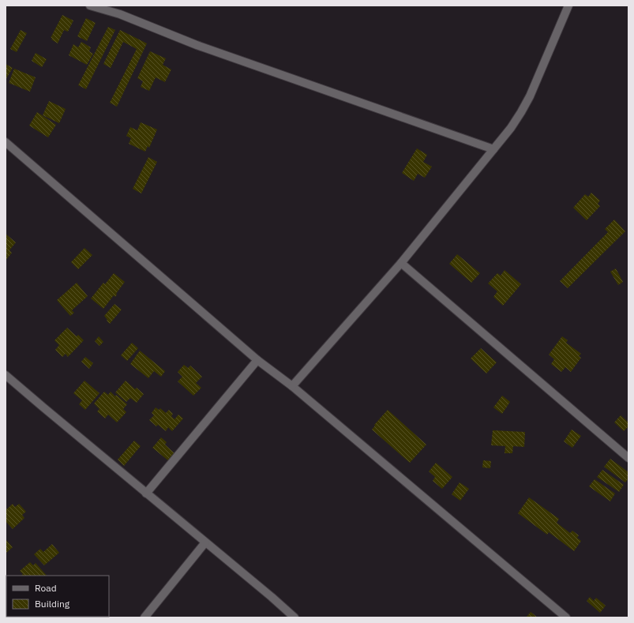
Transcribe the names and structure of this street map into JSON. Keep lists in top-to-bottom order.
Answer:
{
  "legend": ["Road", "Building"]
}
